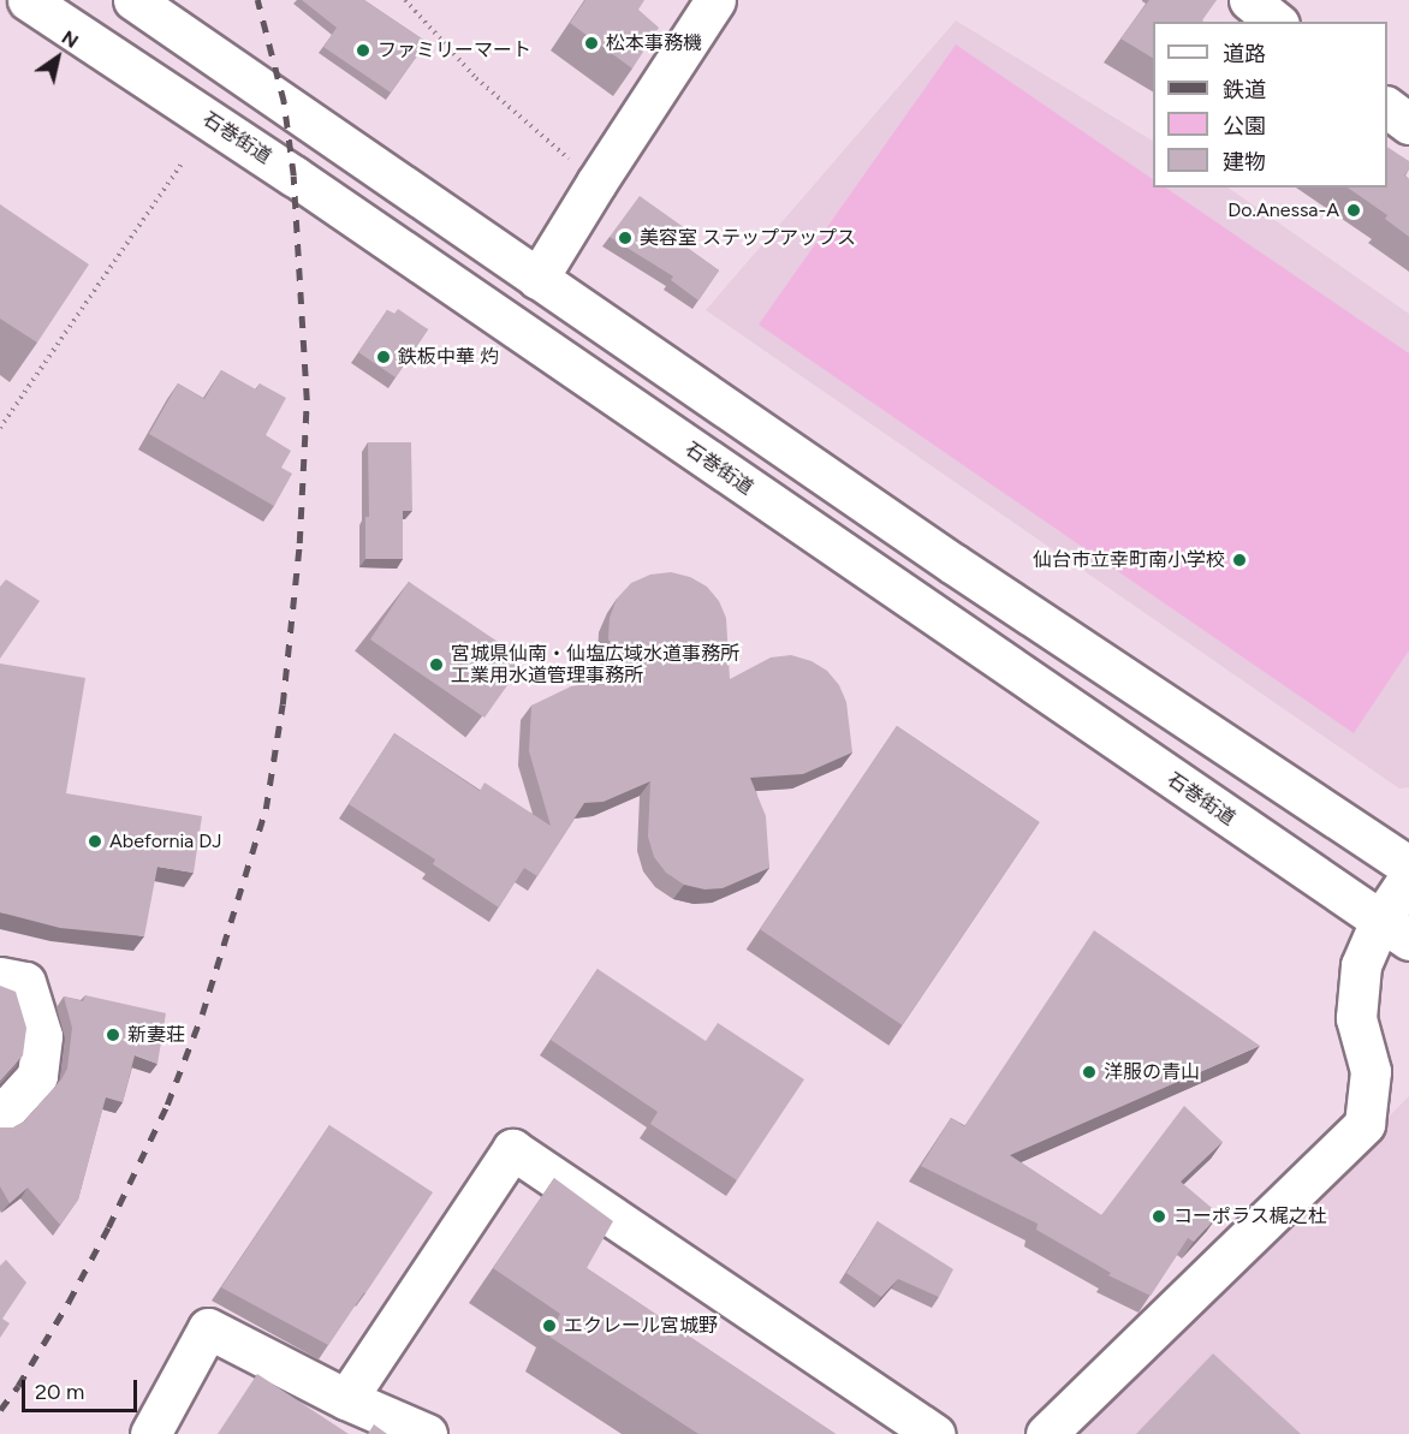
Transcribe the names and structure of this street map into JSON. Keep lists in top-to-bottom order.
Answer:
{
  "streets": {
    "street": ["石巻街道"]
  },
  "places": [
    "松本事務機",
    "ファミリーマート",
    "Do.Anessa-A",
    "美容室 ステップアップス",
    "鉄板中華 灼",
    "仙台市立幸町南小学校",
    "宮城県仙南・仙塩広域水道事務所 工業用水道管理事務所",
    "Abefornia DJ",
    "新妻荘",
    "洋服の青山",
    "コーポラス梶之杜",
    "エクレール宮城野"
  ],
  "legend": [
    "道路",
    "鉄道",
    "公園",
    "建物"
  ],
  "scale_bar": "20 m",
  "north": "top right"
}
